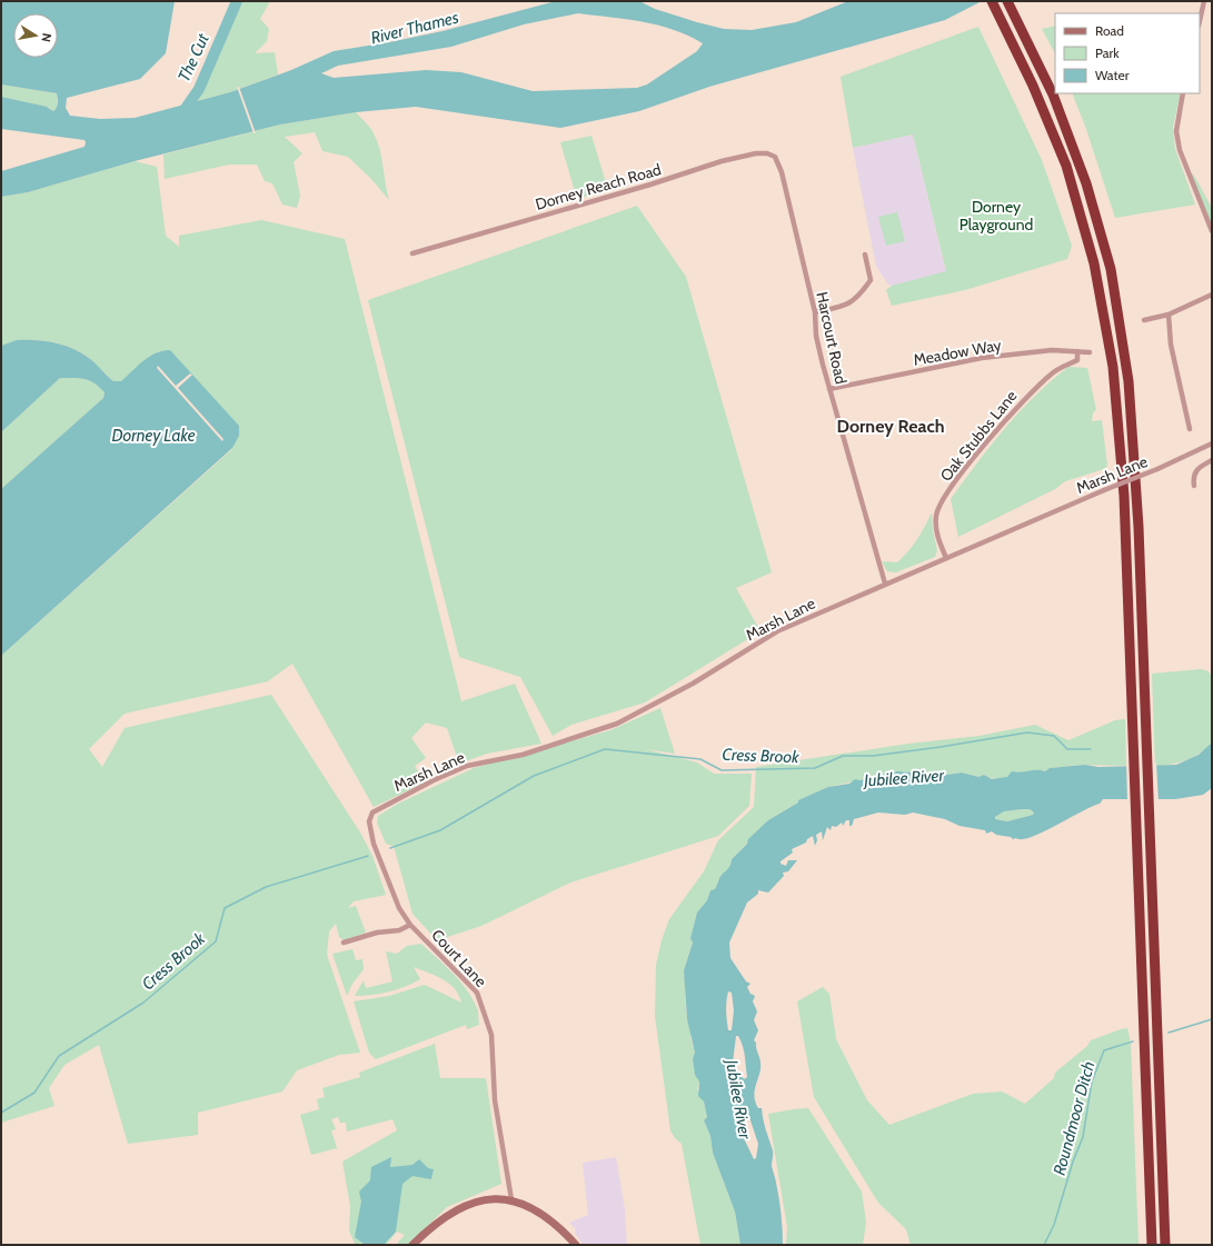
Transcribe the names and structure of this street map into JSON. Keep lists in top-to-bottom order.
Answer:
{
  "streets": {
    "street": [
      "Dorney Reach Road",
      "Harcourt Road",
      "Meadow Way",
      "Oak Stubbs Lane",
      "Marsh Lane",
      "Court Lane"
    ]
  },
  "crossings": [
    ["Dorney Reach Road", "Harcourt Road"],
    ["Harcourt Road", "Meadow Way"],
    ["Harcourt Road", "Marsh Lane"],
    ["Meadow Way", "Oak Stubbs Lane"],
    ["Oak Stubbs Lane", "Marsh Lane"],
    ["Marsh Lane", "Court Lane"]
  ],
  "districts": ["Dorney Reach"],
  "water": [
    "River Thames",
    "The Cut",
    "Dorney Lake",
    "Cress Brook",
    "Jubilee River",
    "Roundmoor Ditch"
  ],
  "parks": ["Dorney Playground"],
  "legend": ["Road", "Park", "Water"],
  "north": "right"
}
